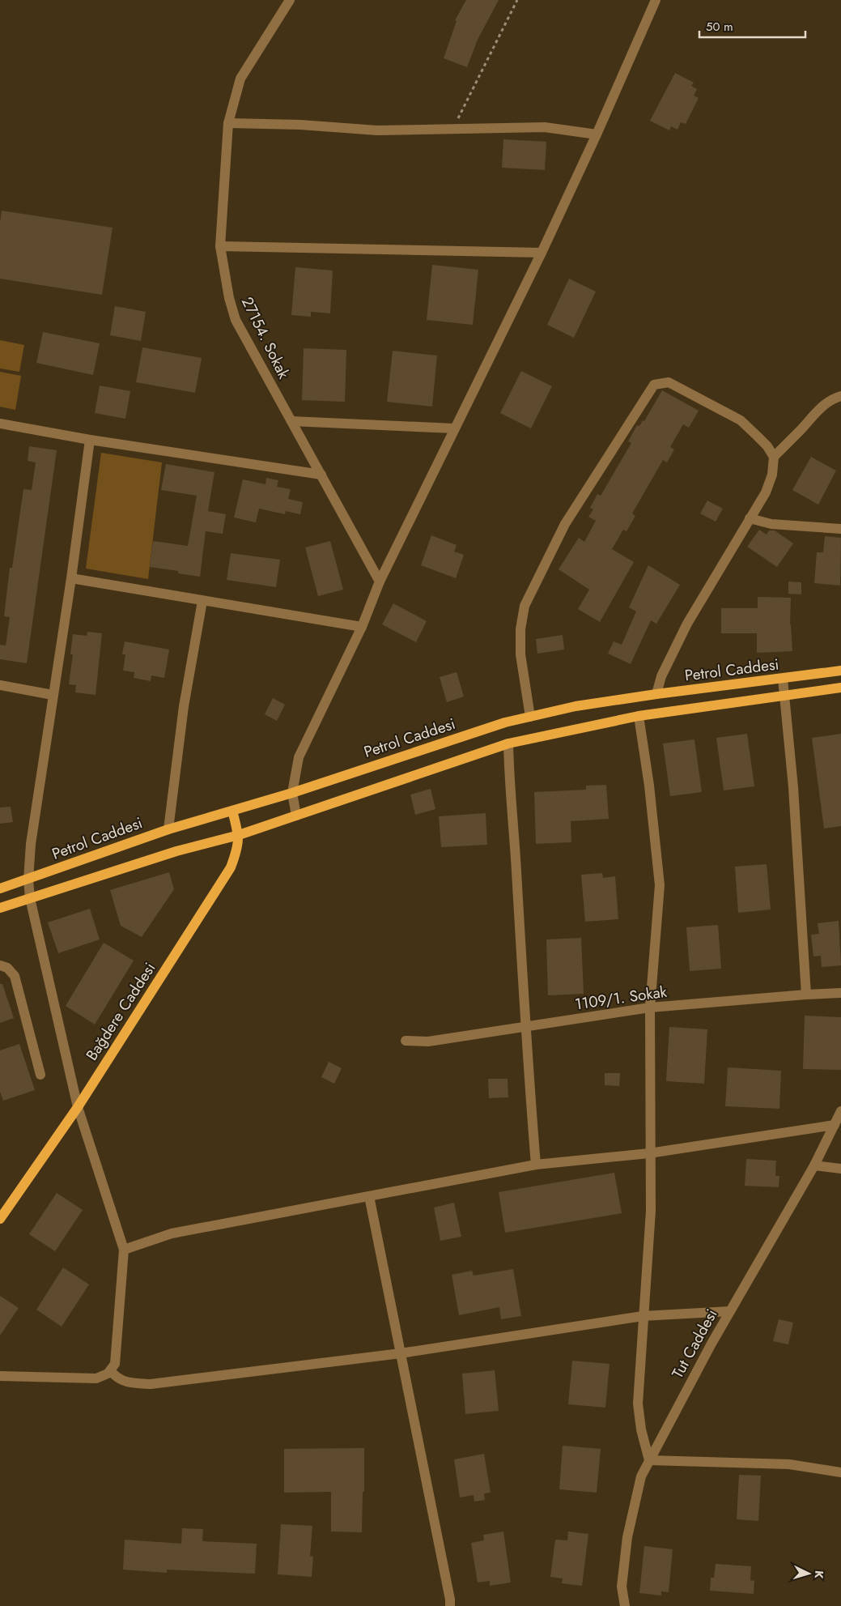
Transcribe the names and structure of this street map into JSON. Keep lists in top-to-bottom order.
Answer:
{
  "streets": {
    "main road": ["Petrol Caddesi", "Bağdere Caddesi"],
    "street": ["27154. Sokak", "1109/1. Sokak", "Tut Caddesi"]
  },
  "crossings": [
    ["Petrol Caddesi", "Bağdere Caddesi"]
  ],
  "scale_bar": "50 m",
  "north": "right"
}
